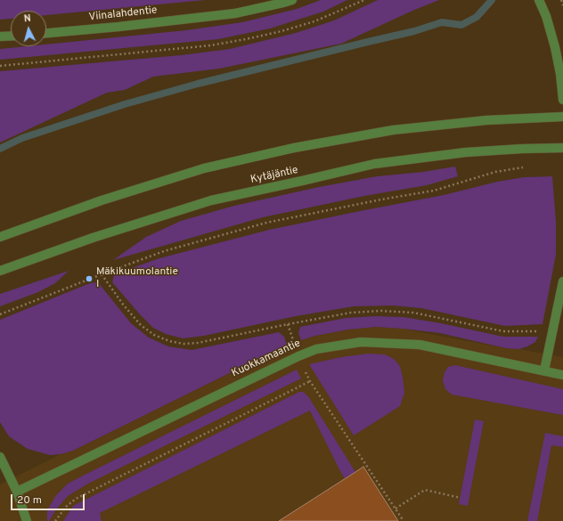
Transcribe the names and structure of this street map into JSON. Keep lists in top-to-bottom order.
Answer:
{
  "streets": {
    "street": ["Viinalahdentie", "Kytäjäntie", "Kuokkamaantie"]
  },
  "places": ["Mäkikuumolantie I"],
  "scale_bar": "20 m",
  "north": "top"
}
